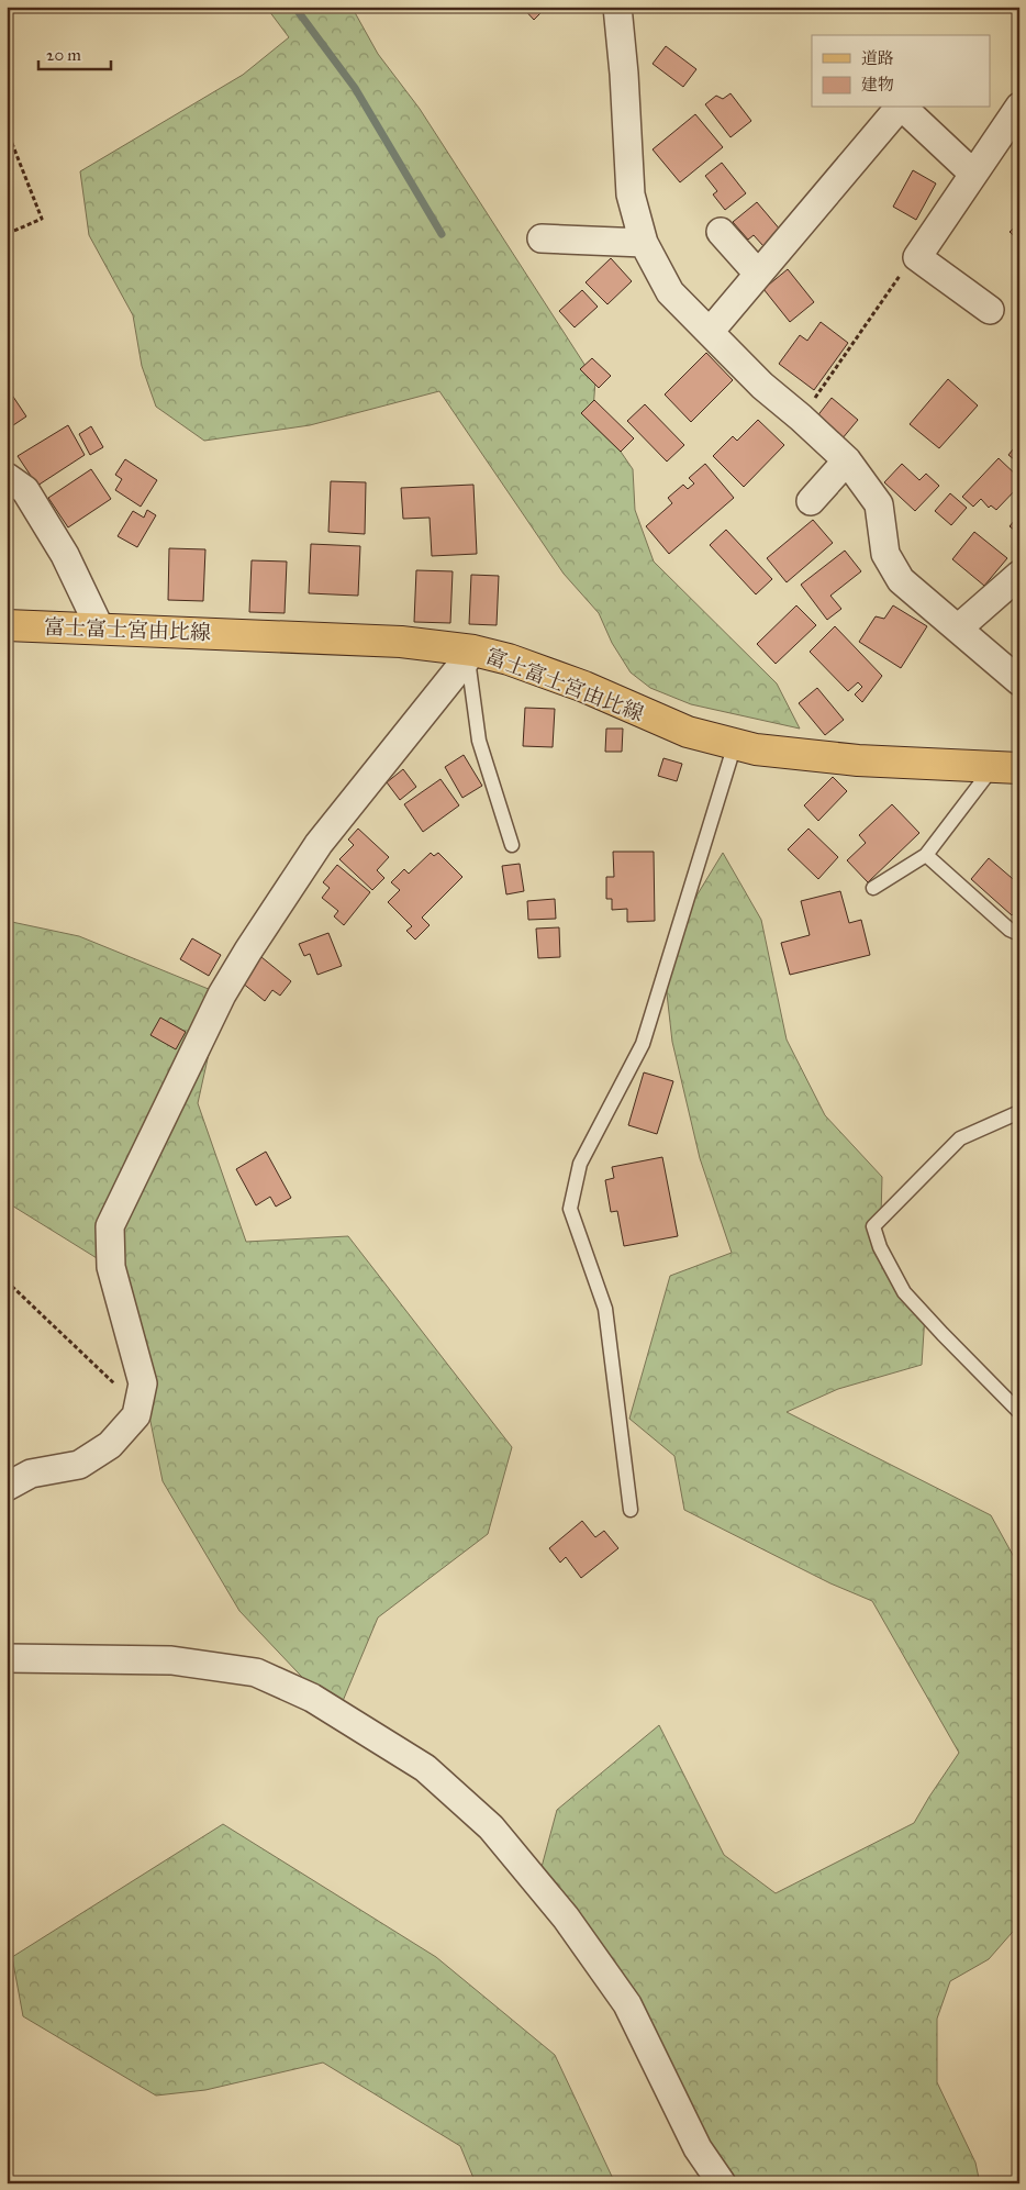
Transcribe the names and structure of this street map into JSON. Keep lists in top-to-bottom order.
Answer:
{
  "streets": {
    "main road": ["富士富士宮由比線"]
  },
  "legend": ["道路", "建物"],
  "scale_bar": "20 m"
}
